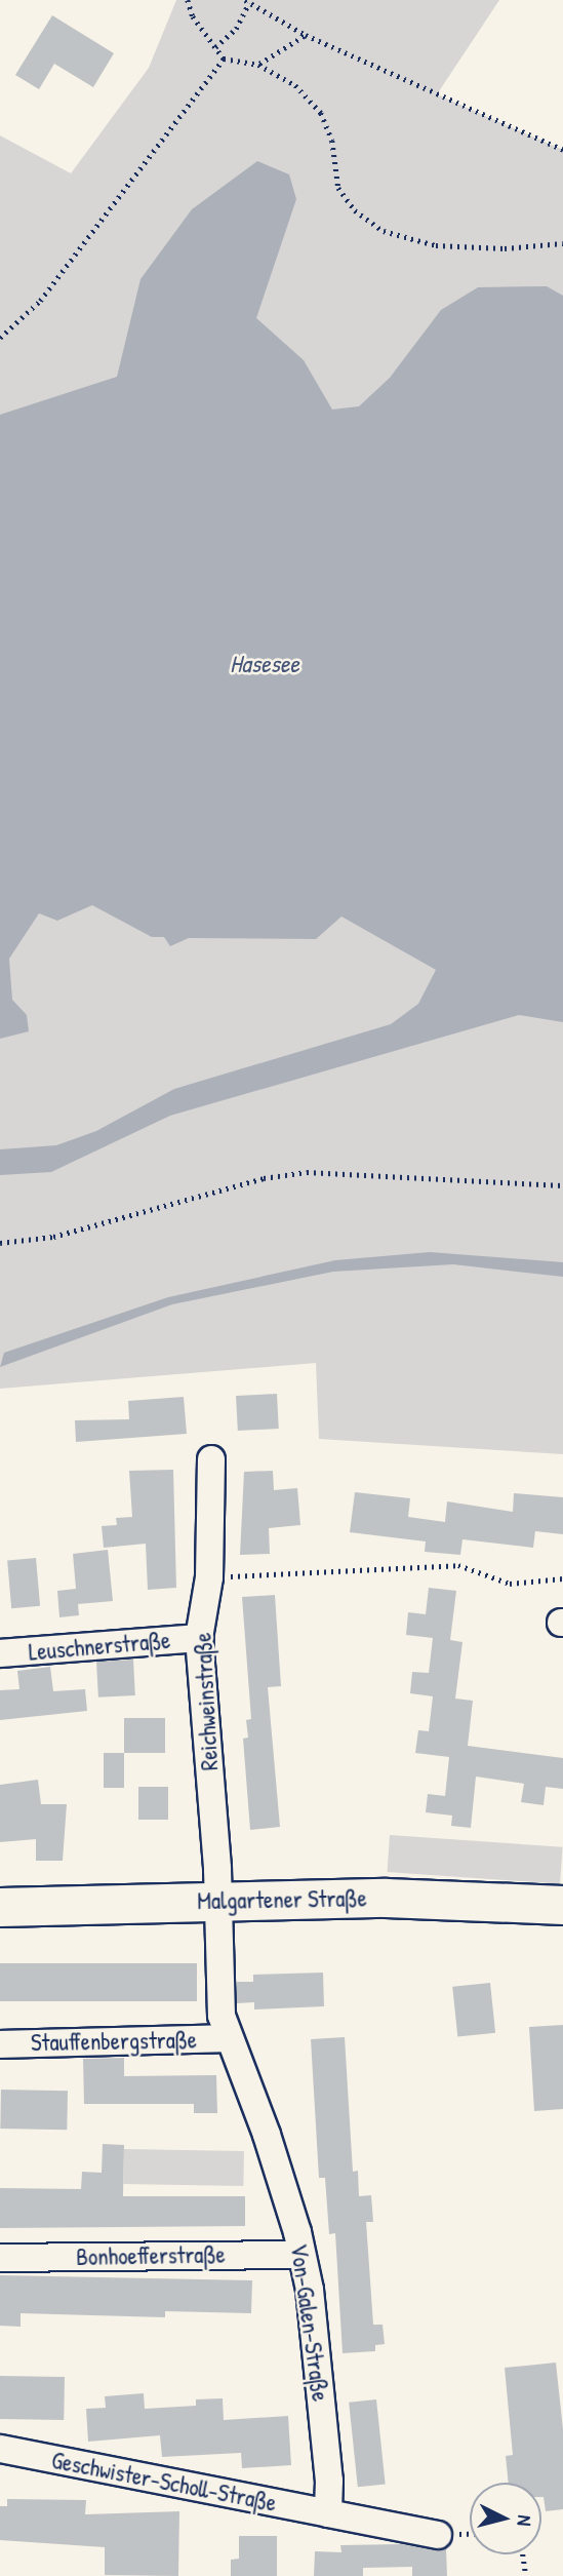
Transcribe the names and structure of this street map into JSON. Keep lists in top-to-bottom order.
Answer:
{
  "streets": {
    "street": [
      "Leuschnerstraße",
      "Reichweinstraße",
      "Malgartener Straße",
      "Stauffenbergstraße",
      "Bonhoefferstraße",
      "Von-Galen-Straße",
      "Geschwister-Scholl-Straße"
    ]
  },
  "crossings": [
    ["Leuschnerstraße", "Reichweinstraße"],
    ["Reichweinstraße", "Malgartener Straße"],
    ["Reichweinstraße", "Von-Galen-Straße"],
    ["Malgartener Straße", "Von-Galen-Straße"],
    ["Stauffenbergstraße", "Von-Galen-Straße"],
    ["Bonhoefferstraße", "Von-Galen-Straße"],
    ["Von-Galen-Straße", "Geschwister-Scholl-Straße"]
  ],
  "water": ["Hasesee"],
  "north": "right"
}
